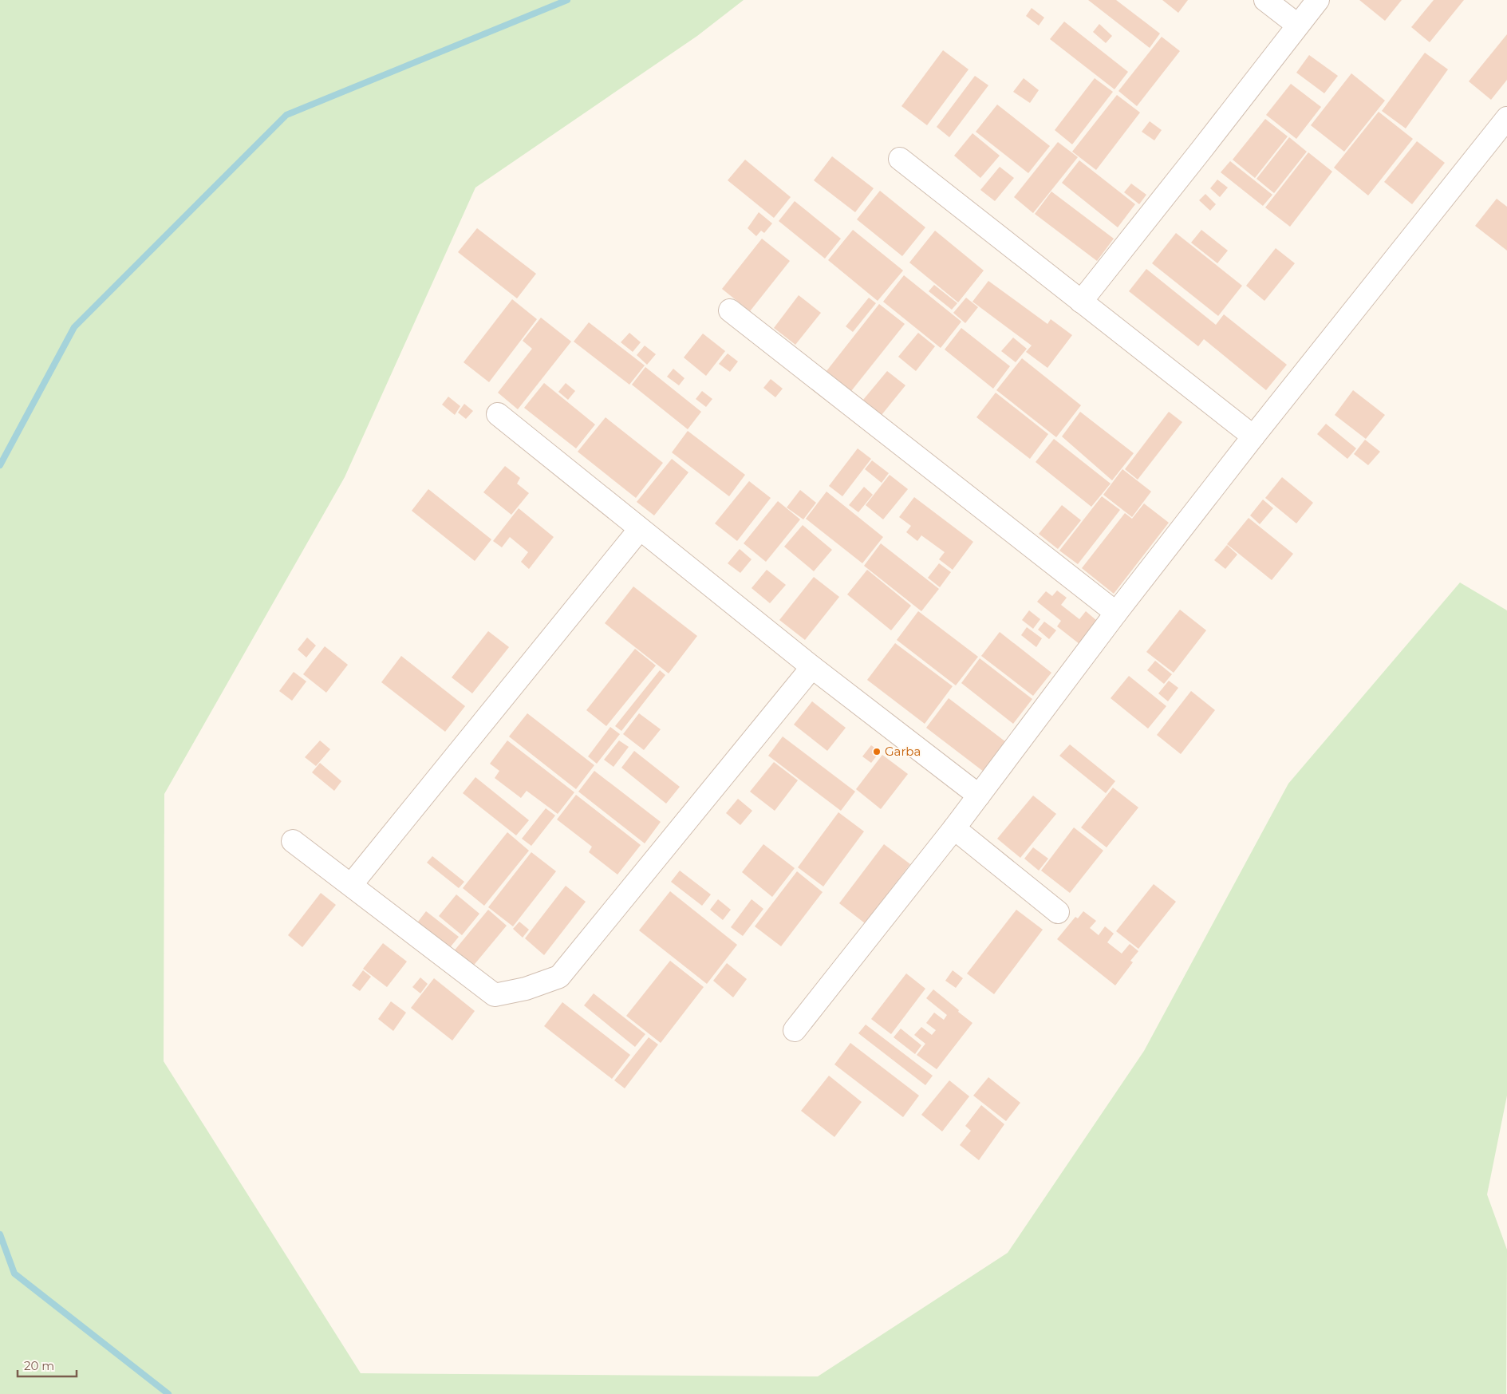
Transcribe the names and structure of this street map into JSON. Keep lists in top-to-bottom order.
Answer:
{
  "places": ["Garba"],
  "scale_bar": "20 m"
}
